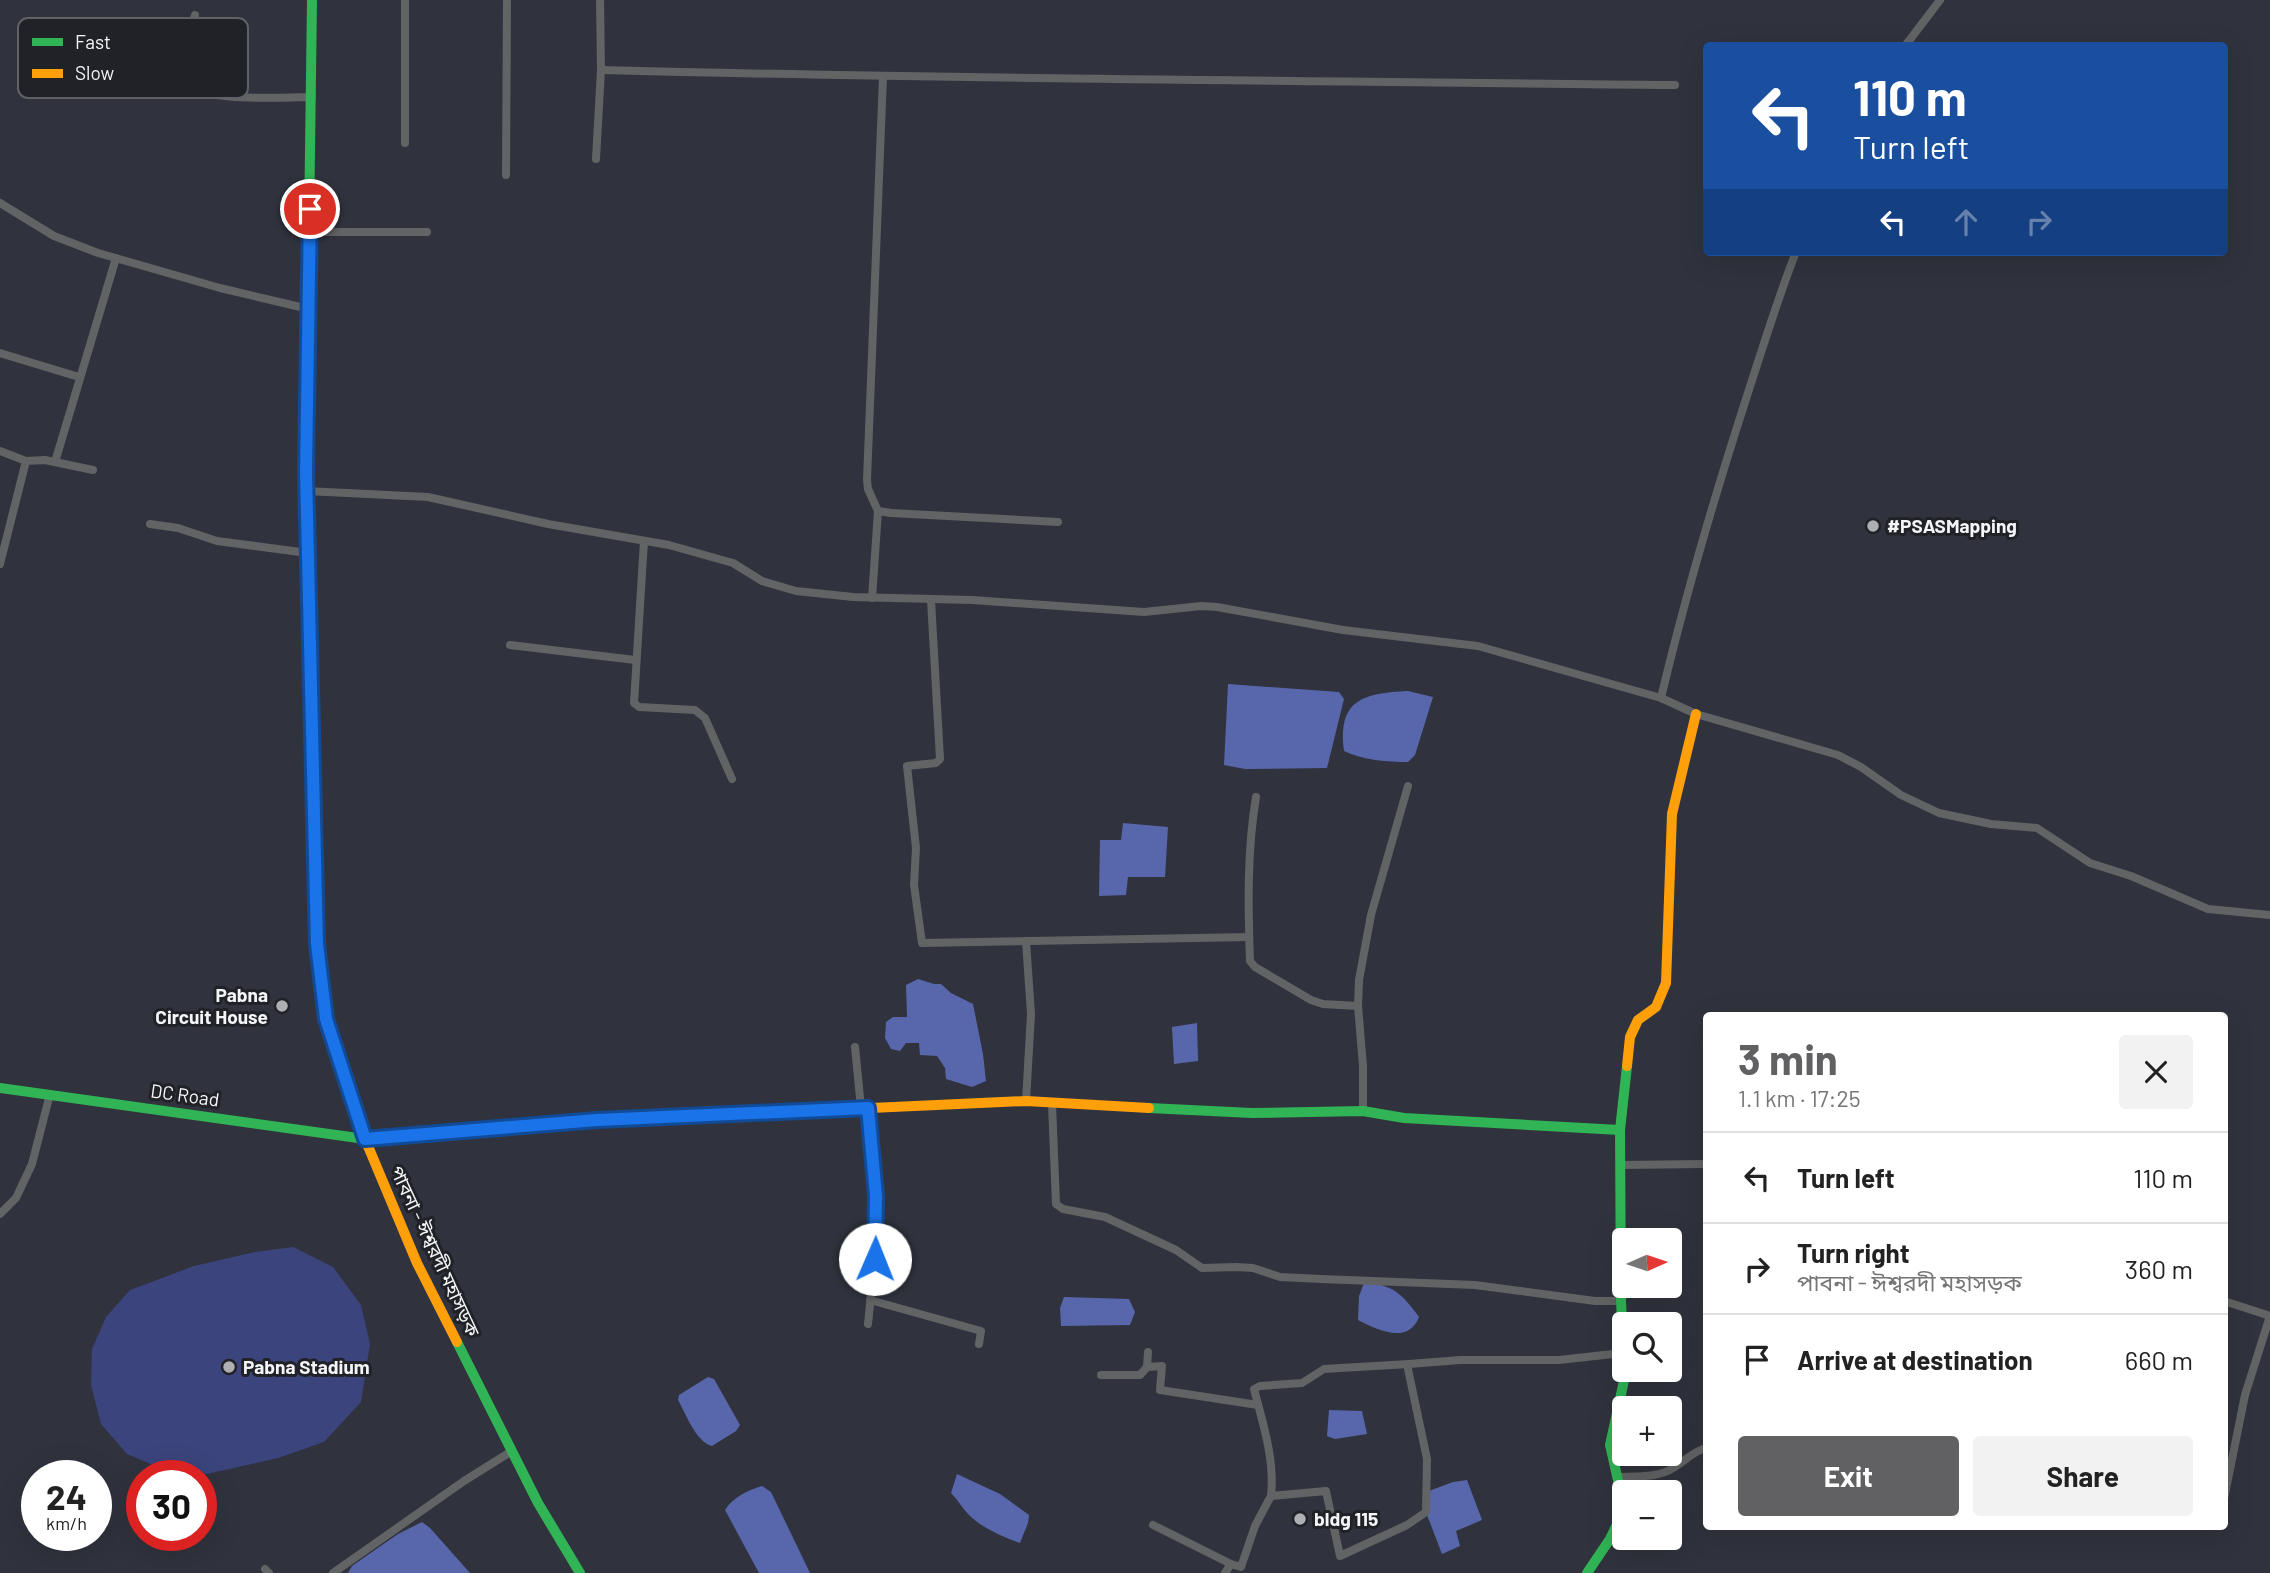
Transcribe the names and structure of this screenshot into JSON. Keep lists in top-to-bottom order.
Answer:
{
  "streets": {
    "street": ["DC Road", "পাবনা - ঈশ্বরদী মহাসড়ক"]
  },
  "crossings": [
    ["DC Road", "পাবনা - ঈশ্বরদী মহাসড়ক"]
  ],
  "places": [
    "#PSASMapping",
    "Pabna Circuit House",
    "Pabna Stadium",
    "bldg 115"
  ],
  "legend": ["Fast", "Slow"],
  "north": "right",
  "page": {
    "turn": ["110 m", "Turn left"],
    "heading": ["3 min", "1.1 km · 17:25"],
    "list": [
      {
        "name": "Turn left",
        "value": "110 m"
      },
      {
        "name": "Turn right",
        "note": "পাবনা - ঈশ্বরদী মহাসড়ক",
        "value": "360 m"
      },
      {
        "name": "Arrive at destination",
        "value": "660 m"
      }
    ],
    "map_buttons": ["+", "−"],
    "buttons": ["Exit", "Share"],
    "speed": "24 km/h",
    "limit": "30"
  }
}
